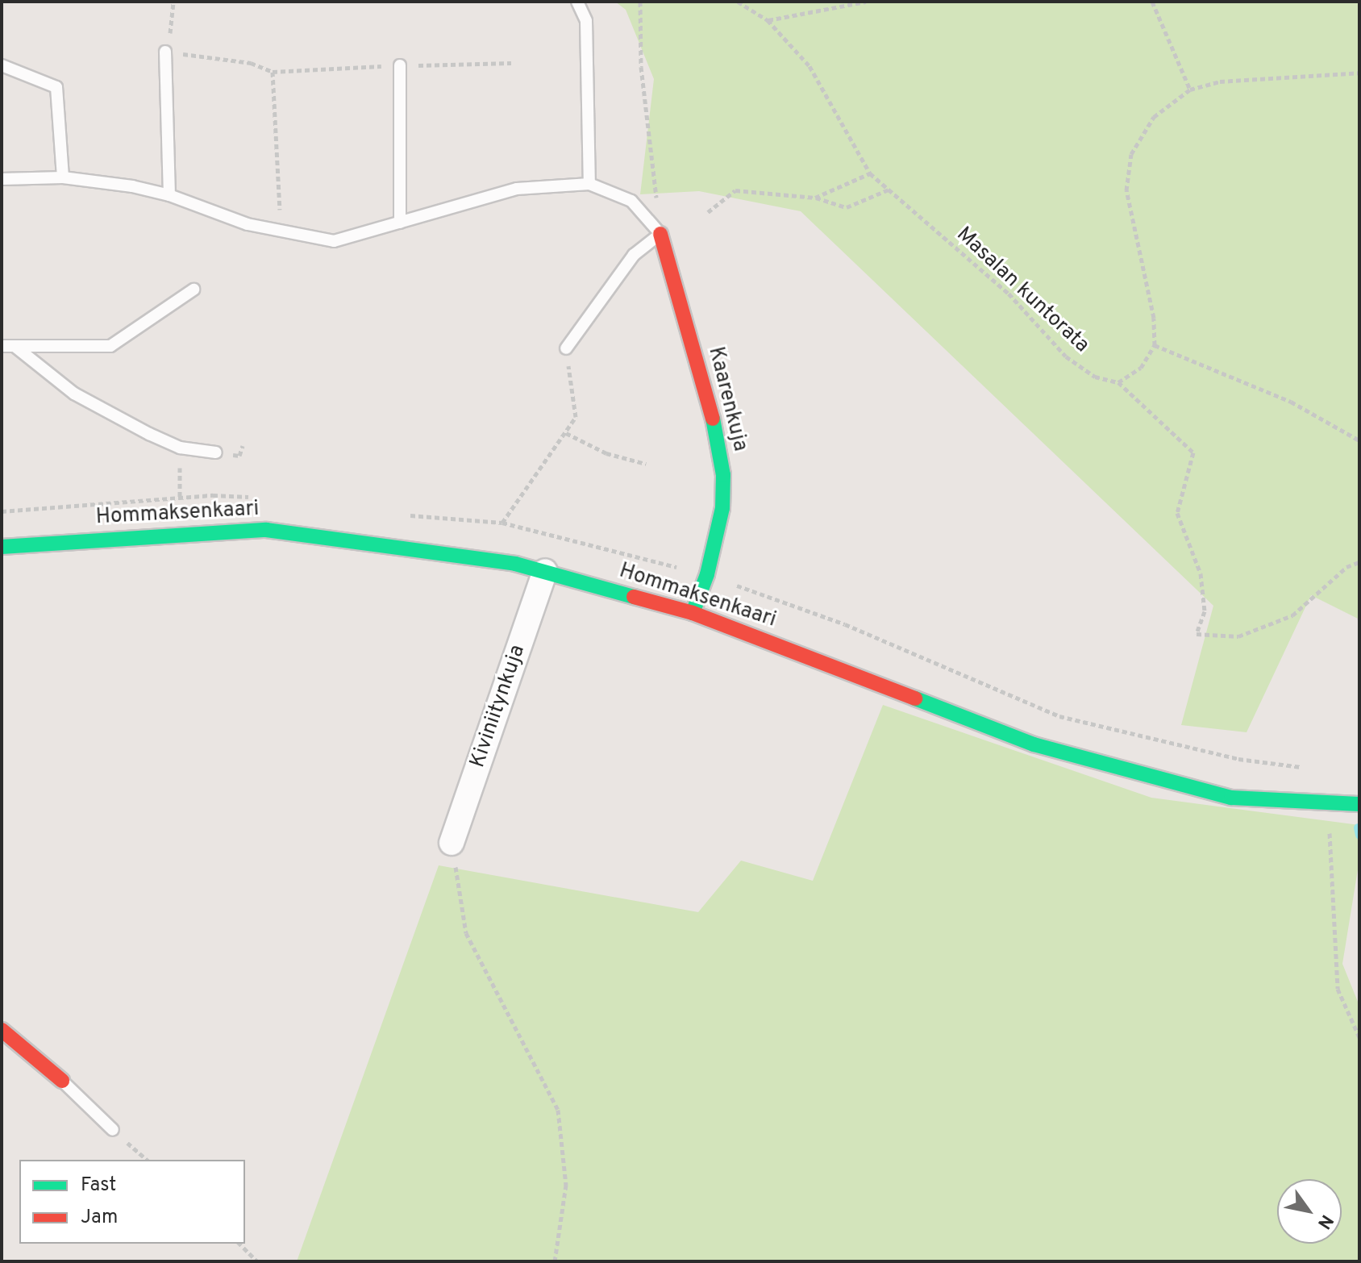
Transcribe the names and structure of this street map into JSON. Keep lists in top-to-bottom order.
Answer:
{
  "streets": {
    "street": ["Kaarenkuja", "Hommaksenkaari", "Kiviniitynkuja"],
    "path": ["Masalan kuntorata"]
  },
  "crossings": [
    ["Kaarenkuja", "Hommaksenkaari"],
    ["Hommaksenkaari", "Kiviniitynkuja"]
  ],
  "legend": ["Fast", "Jam"],
  "north": "bottom right"
}
